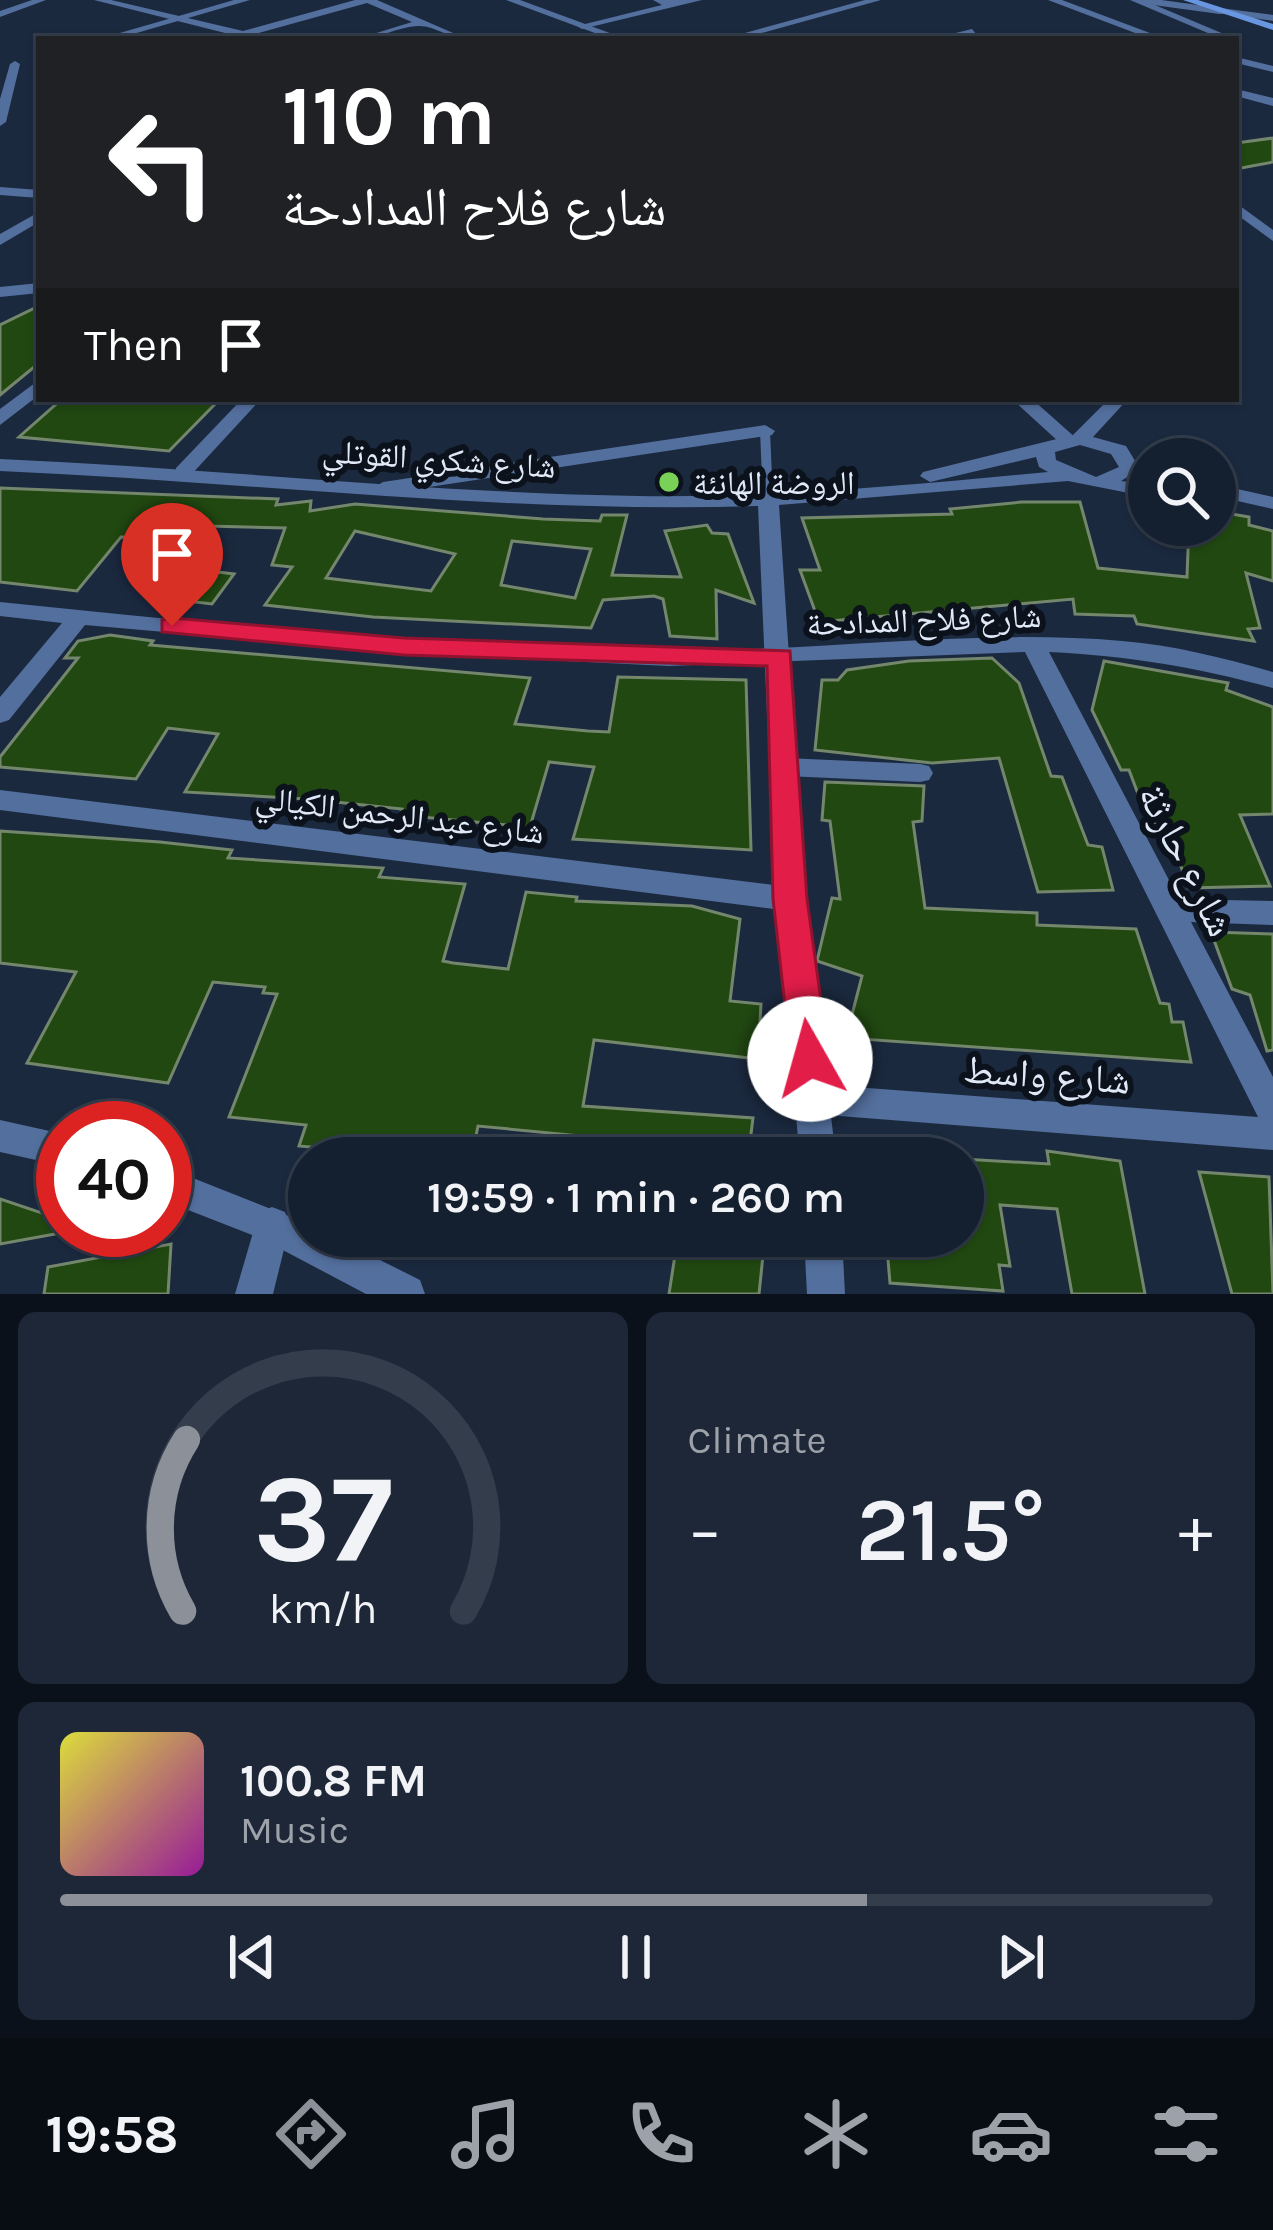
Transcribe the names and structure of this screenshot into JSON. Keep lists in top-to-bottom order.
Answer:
{
  "streets": {
    "street": [
      "شارع شكري القوتلي",
      "شارع فلاح المدادحة",
      "شارع عبد الرحمن الكيالي",
      "شارع حارثة",
      "شارع واسط"
    ]
  },
  "crossings": [
    ["شارع فلاح المدادحة", "شارع حارثة"]
  ],
  "places": ["الروضة الهانئة"],
  "page": {
    "turn": ["110 m", "شارع فلاح المدادحة"],
    "then": "Then",
    "limit": "40",
    "trip": "19:59 · 1 min · 260 m",
    "tile": "Climate",
    "heat": ["−", "21.5°", "+"],
    "song": ["100.8 FM", "Music"],
    "tabs": "19:58",
    "gauge": ["37", "km/h"]
  }
}
